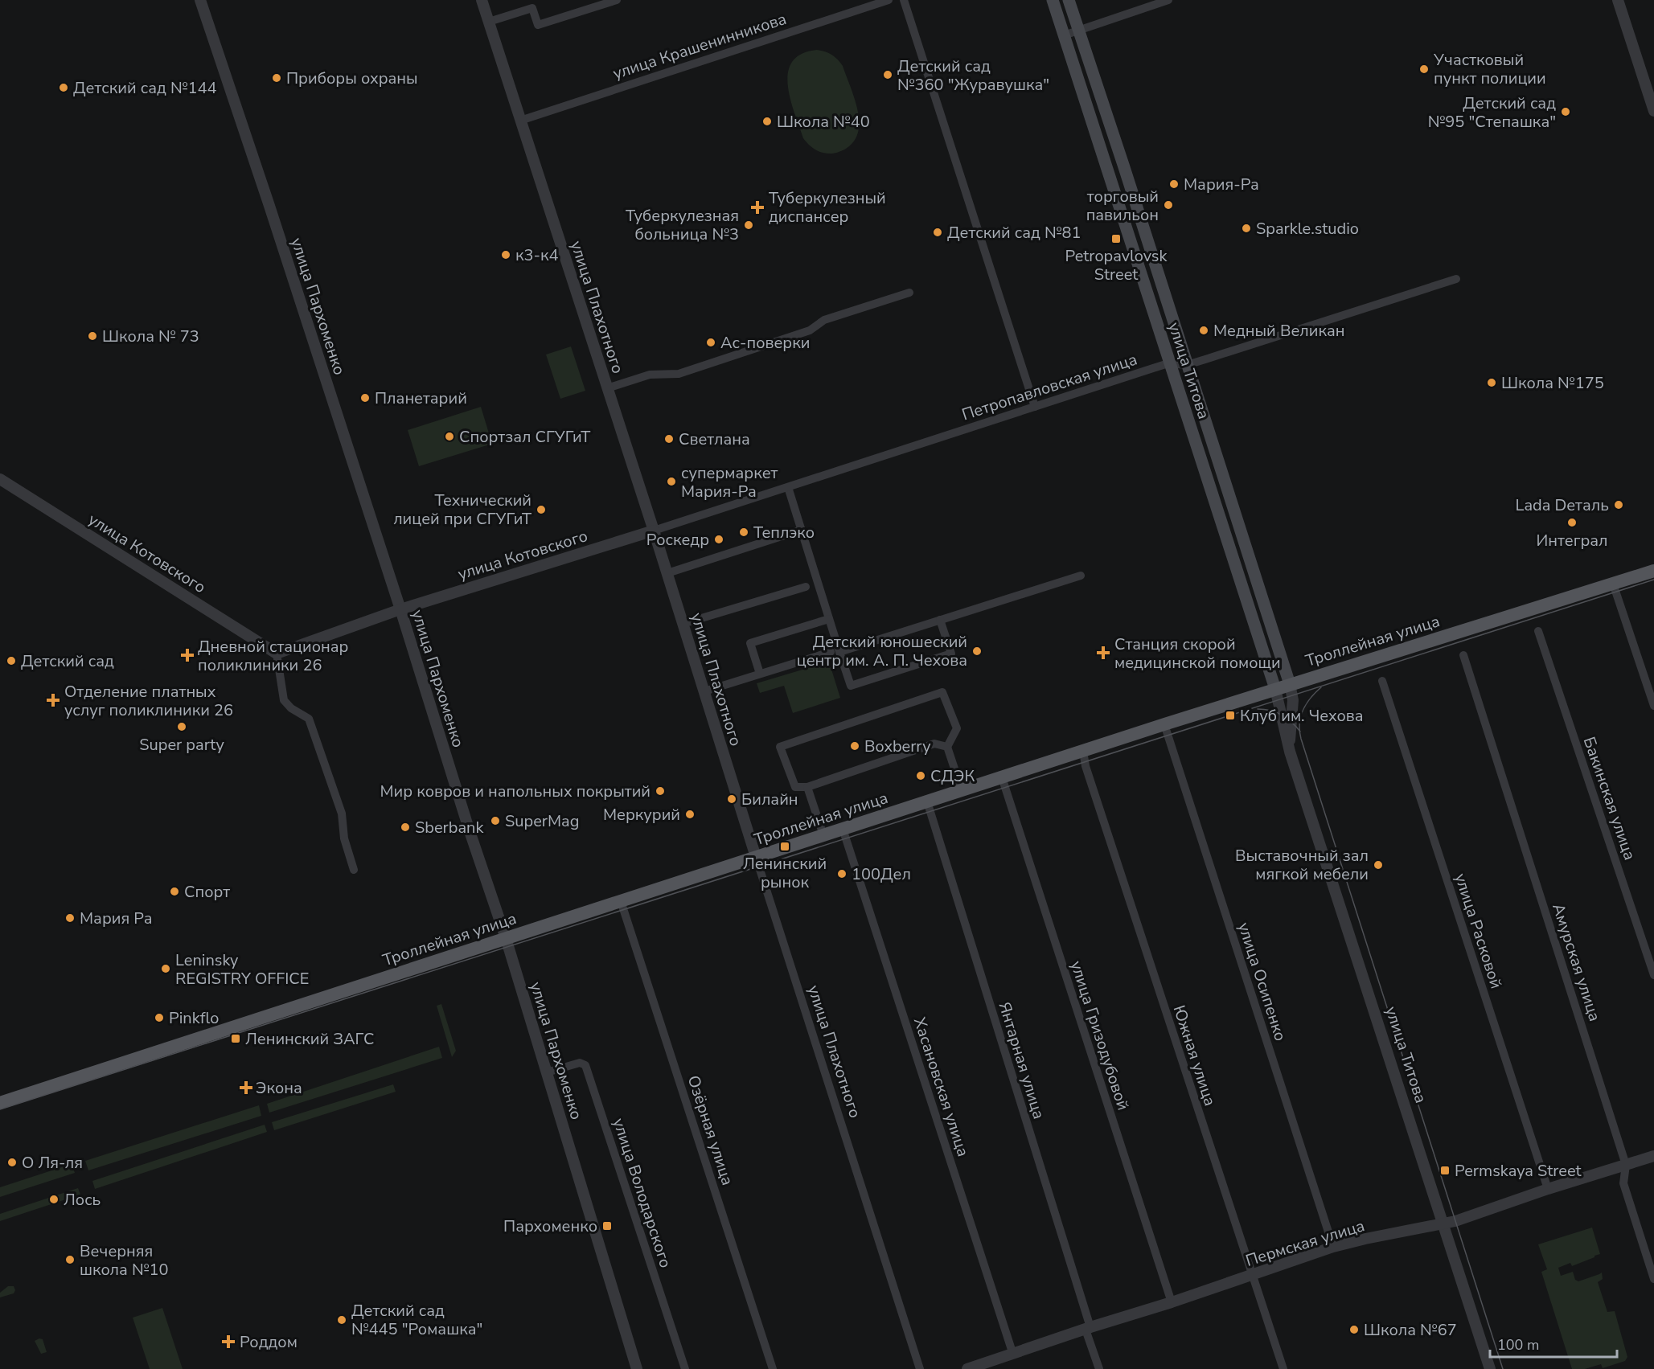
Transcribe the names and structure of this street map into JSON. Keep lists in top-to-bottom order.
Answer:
{
  "streets": {
    "main road": ["улица Титова", "Троллейная улица"],
    "street": [
      "улица Крашенинникова",
      "улица Пархоменко",
      "улица Плахотного",
      "Петропавловская улица",
      "улица Котовского",
      "Бакинская улица",
      "улица Расковой",
      "Амурская улица",
      "улица Осипенко",
      "улица Гризодубовой",
      "Южная улица",
      "Янтарная улица",
      "Хасановская улица",
      "Озёрная улица",
      "улица Володарского",
      "Пермская улица"
    ]
  },
  "crossings": [
    ["улица Крашенинникова", "улица Плахотного"],
    ["улица Пархоменко", "улица Котовского"],
    ["улица Пархоменко", "Троллейная улица"],
    ["улица Пархоменко", "улица Володарского"],
    ["улица Плахотного", "Петропавловская улица"],
    ["улица Плахотного", "улица Котовского"],
    ["улица Плахотного", "Троллейная улица"],
    ["улица Титова", "Петропавловская улица"],
    ["улица Титова", "Троллейная улица"],
    ["улица Титова", "Пермская улица"],
    ["Петропавловская улица", "улица Котовского"],
    ["Троллейная улица", "улица Осипенко"],
    ["Троллейная улица", "улица Гризодубовой"],
    ["Троллейная улица", "Южная улица"],
    ["Троллейная улица", "Янтарная улица"],
    ["Троллейная улица", "Хасановская улица"],
    ["Троллейная улица", "Озёрная улица"],
    ["улица Расковой", "Пермская улица"],
    ["Амурская улица", "Пермская улица"],
    ["улица Осипенко", "Пермская улица"],
    ["улица Гризодубовой", "Пермская улица"],
    ["Южная улица", "Пермская улица"],
    ["Янтарная улица", "Пермская улица"],
    ["Хасановская улица", "Пермская улица"]
  ],
  "places": {
    "other": [
      "Участковый пункт полиции",
      "Детский сад №360 \"Журавушка\"",
      "Приборы охраны",
      "Детский сад №144",
      "Детский сад №95 \"Степашка\"",
      "Школа №40",
      "Мария-Ра",
      "торговый павильон",
      "Туберкулезная больница №3",
      "Sparkle.studio",
      "Детский сад №81",
      "к3-к4",
      "Медный Великан",
      "Школа № 73",
      "Ас-поверки",
      "Школа №175",
      "Планетарий",
      "Спортзал СГУГиТ",
      "Светлана",
      "супермаркет Мария-Ра",
      "Lada Dеталь",
      "Технический лицей при СГУГиТ",
      "Интеграл",
      "Теплэко",
      "Роскедр",
      "Детский юношеский центр им. А. П. Чехова",
      "Детский сад",
      "Super party",
      "Boxberry",
      "СДЭК",
      "Мир ковров и напольных покрытий",
      "Билайн",
      "Меркурий",
      "SuperMag",
      "Sberbank",
      "Выставочный зал мягкой мебели",
      "100Дел",
      "Спорт",
      "Мария Ра",
      "Leninsky REGISTRY OFFICE",
      "Pinkflo",
      "О Ля-ля",
      "Лось",
      "Вечерняя школа №10",
      "Детский сад №445 \"Ромашка\"",
      "Школа №67"
    ],
    "health": [
      "Туберкулезный диспансер",
      "Станция скорой медицинской помощи",
      "Дневной стационар поликлиники 26",
      "Отделение платных услуг поликлиники 26",
      "Экона",
      "Роддом"
    ],
    "transit": [
      "Petropavlovsk Street",
      "Клуб им. Чехова",
      "Ленинский рынок",
      "Ленинский ЗАГС",
      "Permskaya Street",
      "Пархоменко"
    ]
  },
  "scale_bar": "100 m"
}
